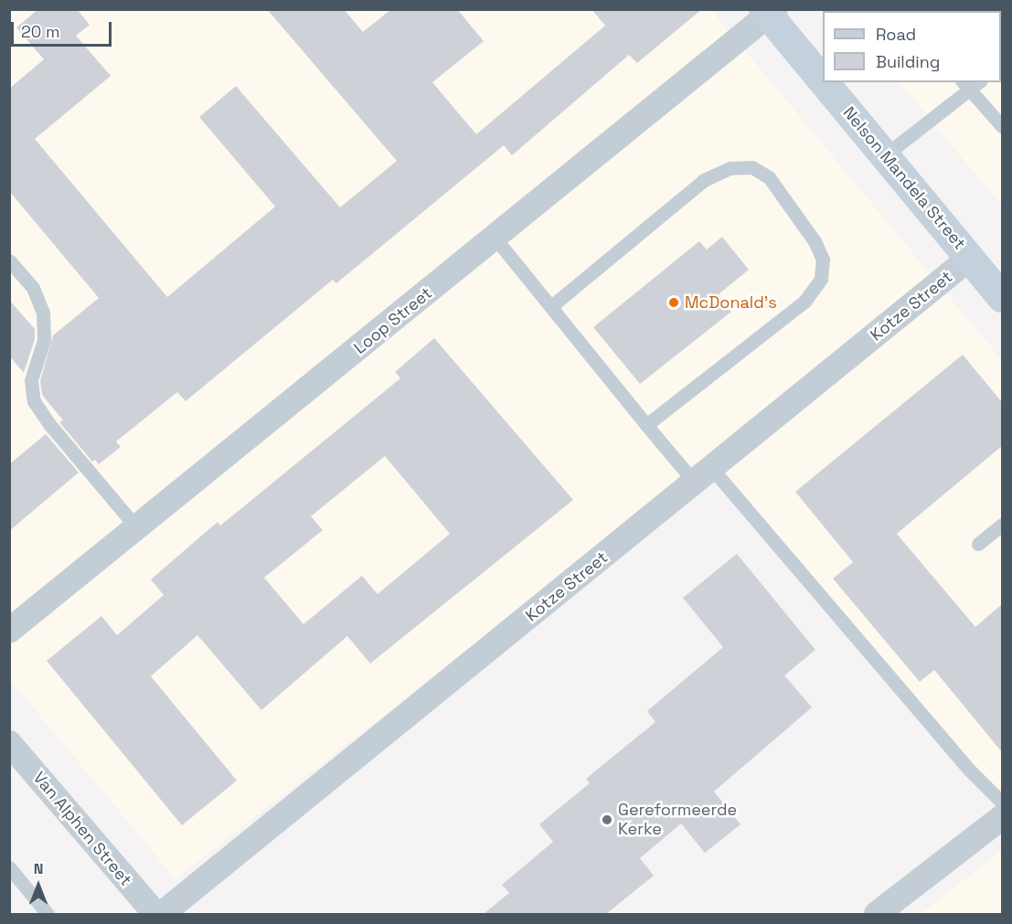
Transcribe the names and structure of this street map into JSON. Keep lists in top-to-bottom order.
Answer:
{
  "streets": {
    "main road": ["Nelson Mandela Street"],
    "street": ["Kotze Street", "Loop Street", "Van Alphen Street"]
  },
  "crossings": [
    ["Nelson Mandela Street", "Kotze Street"],
    ["Nelson Mandela Street", "Loop Street"]
  ],
  "places": ["McDonald's", "Gereformeerde Kerke"],
  "legend": ["Road", "Building"],
  "scale_bar": "20 m",
  "north": "top"
}
